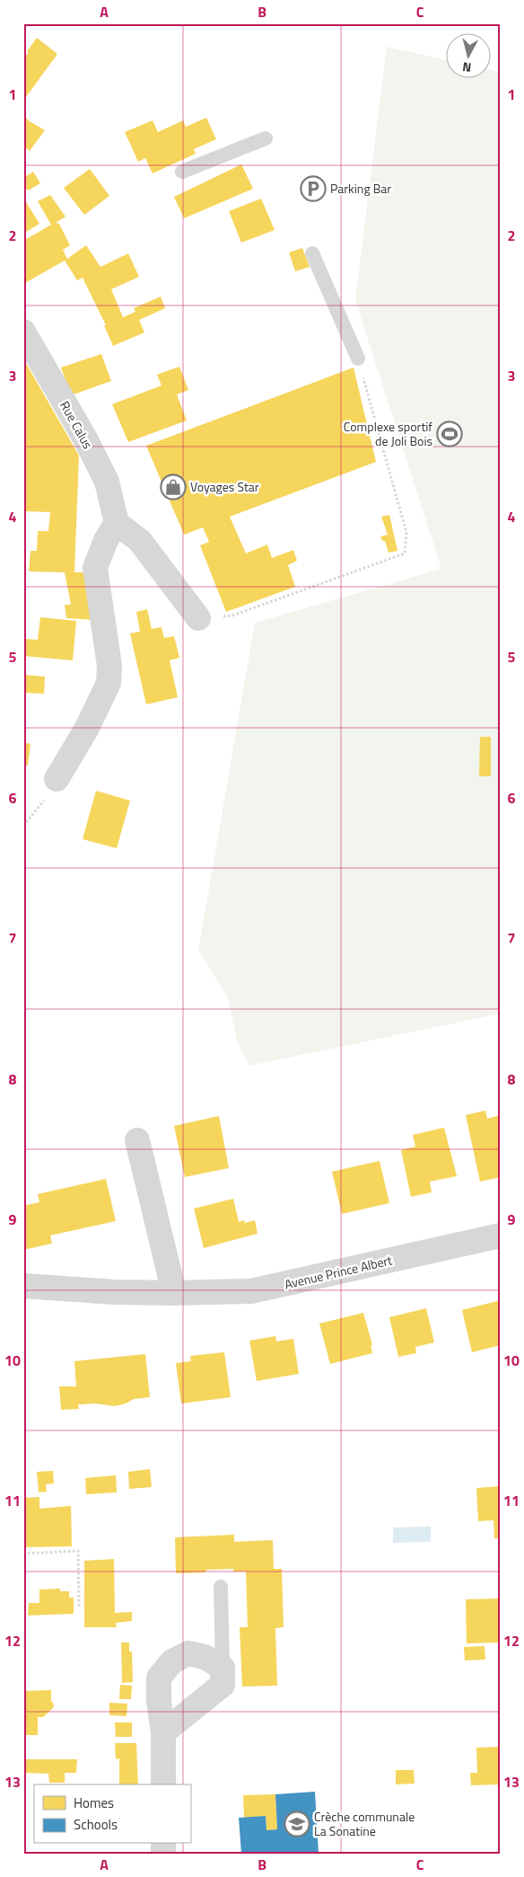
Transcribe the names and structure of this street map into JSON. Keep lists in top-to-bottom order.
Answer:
{
  "streets": {
    "street": ["Rue Calus", "Avenue Prince Albert"]
  },
  "places": {
    "parking": ["Parking Bar"],
    "sports": ["Complexe sportif de Joli Bois"],
    "shop": ["Voyages Star"],
    "school or university": ["Crèche communale La Sonatine"]
  },
  "legend": ["Homes", "Schools"],
  "north": "bottom",
  "grid": {
    "columns": ["A", "B", "C"],
    "rows": [
      "1",
      "2",
      "3",
      "4",
      "5",
      "6",
      "7",
      "8",
      "9",
      "10",
      "11",
      "12",
      "13"
    ]
  }
}
